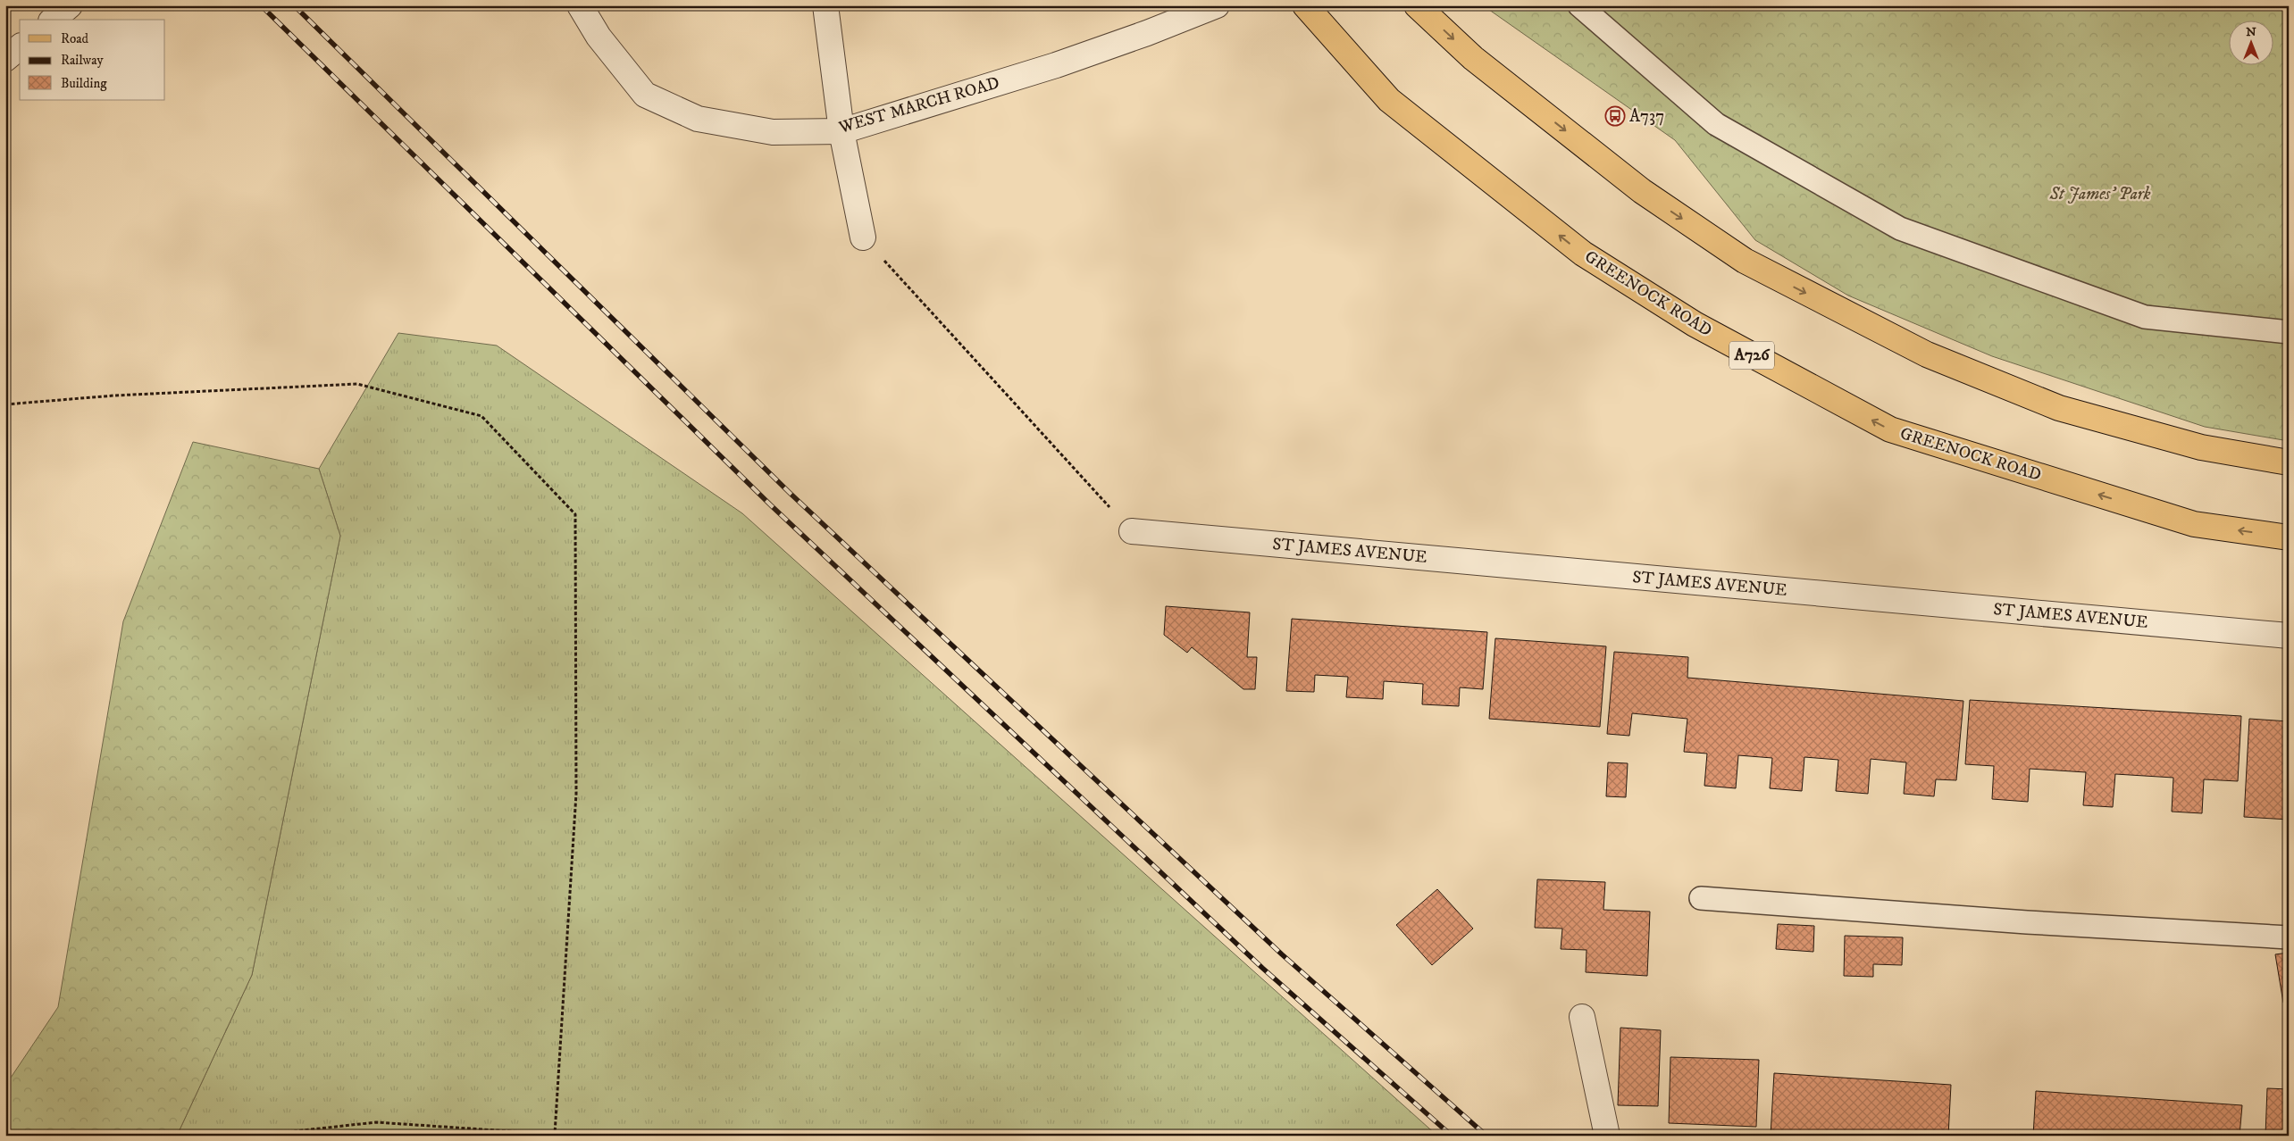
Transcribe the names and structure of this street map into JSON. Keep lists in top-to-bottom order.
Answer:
{
  "streets": {
    "main road": ["GREENOCK ROAD", "A726"],
    "street": ["WEST MARCH ROAD", "ST JAMES AVENUE"]
  },
  "parks": ["St James' Park"],
  "places": {
    "bus stop": ["A737"]
  },
  "legend": ["Road", "Railway", "Building"],
  "north": "top"
}
